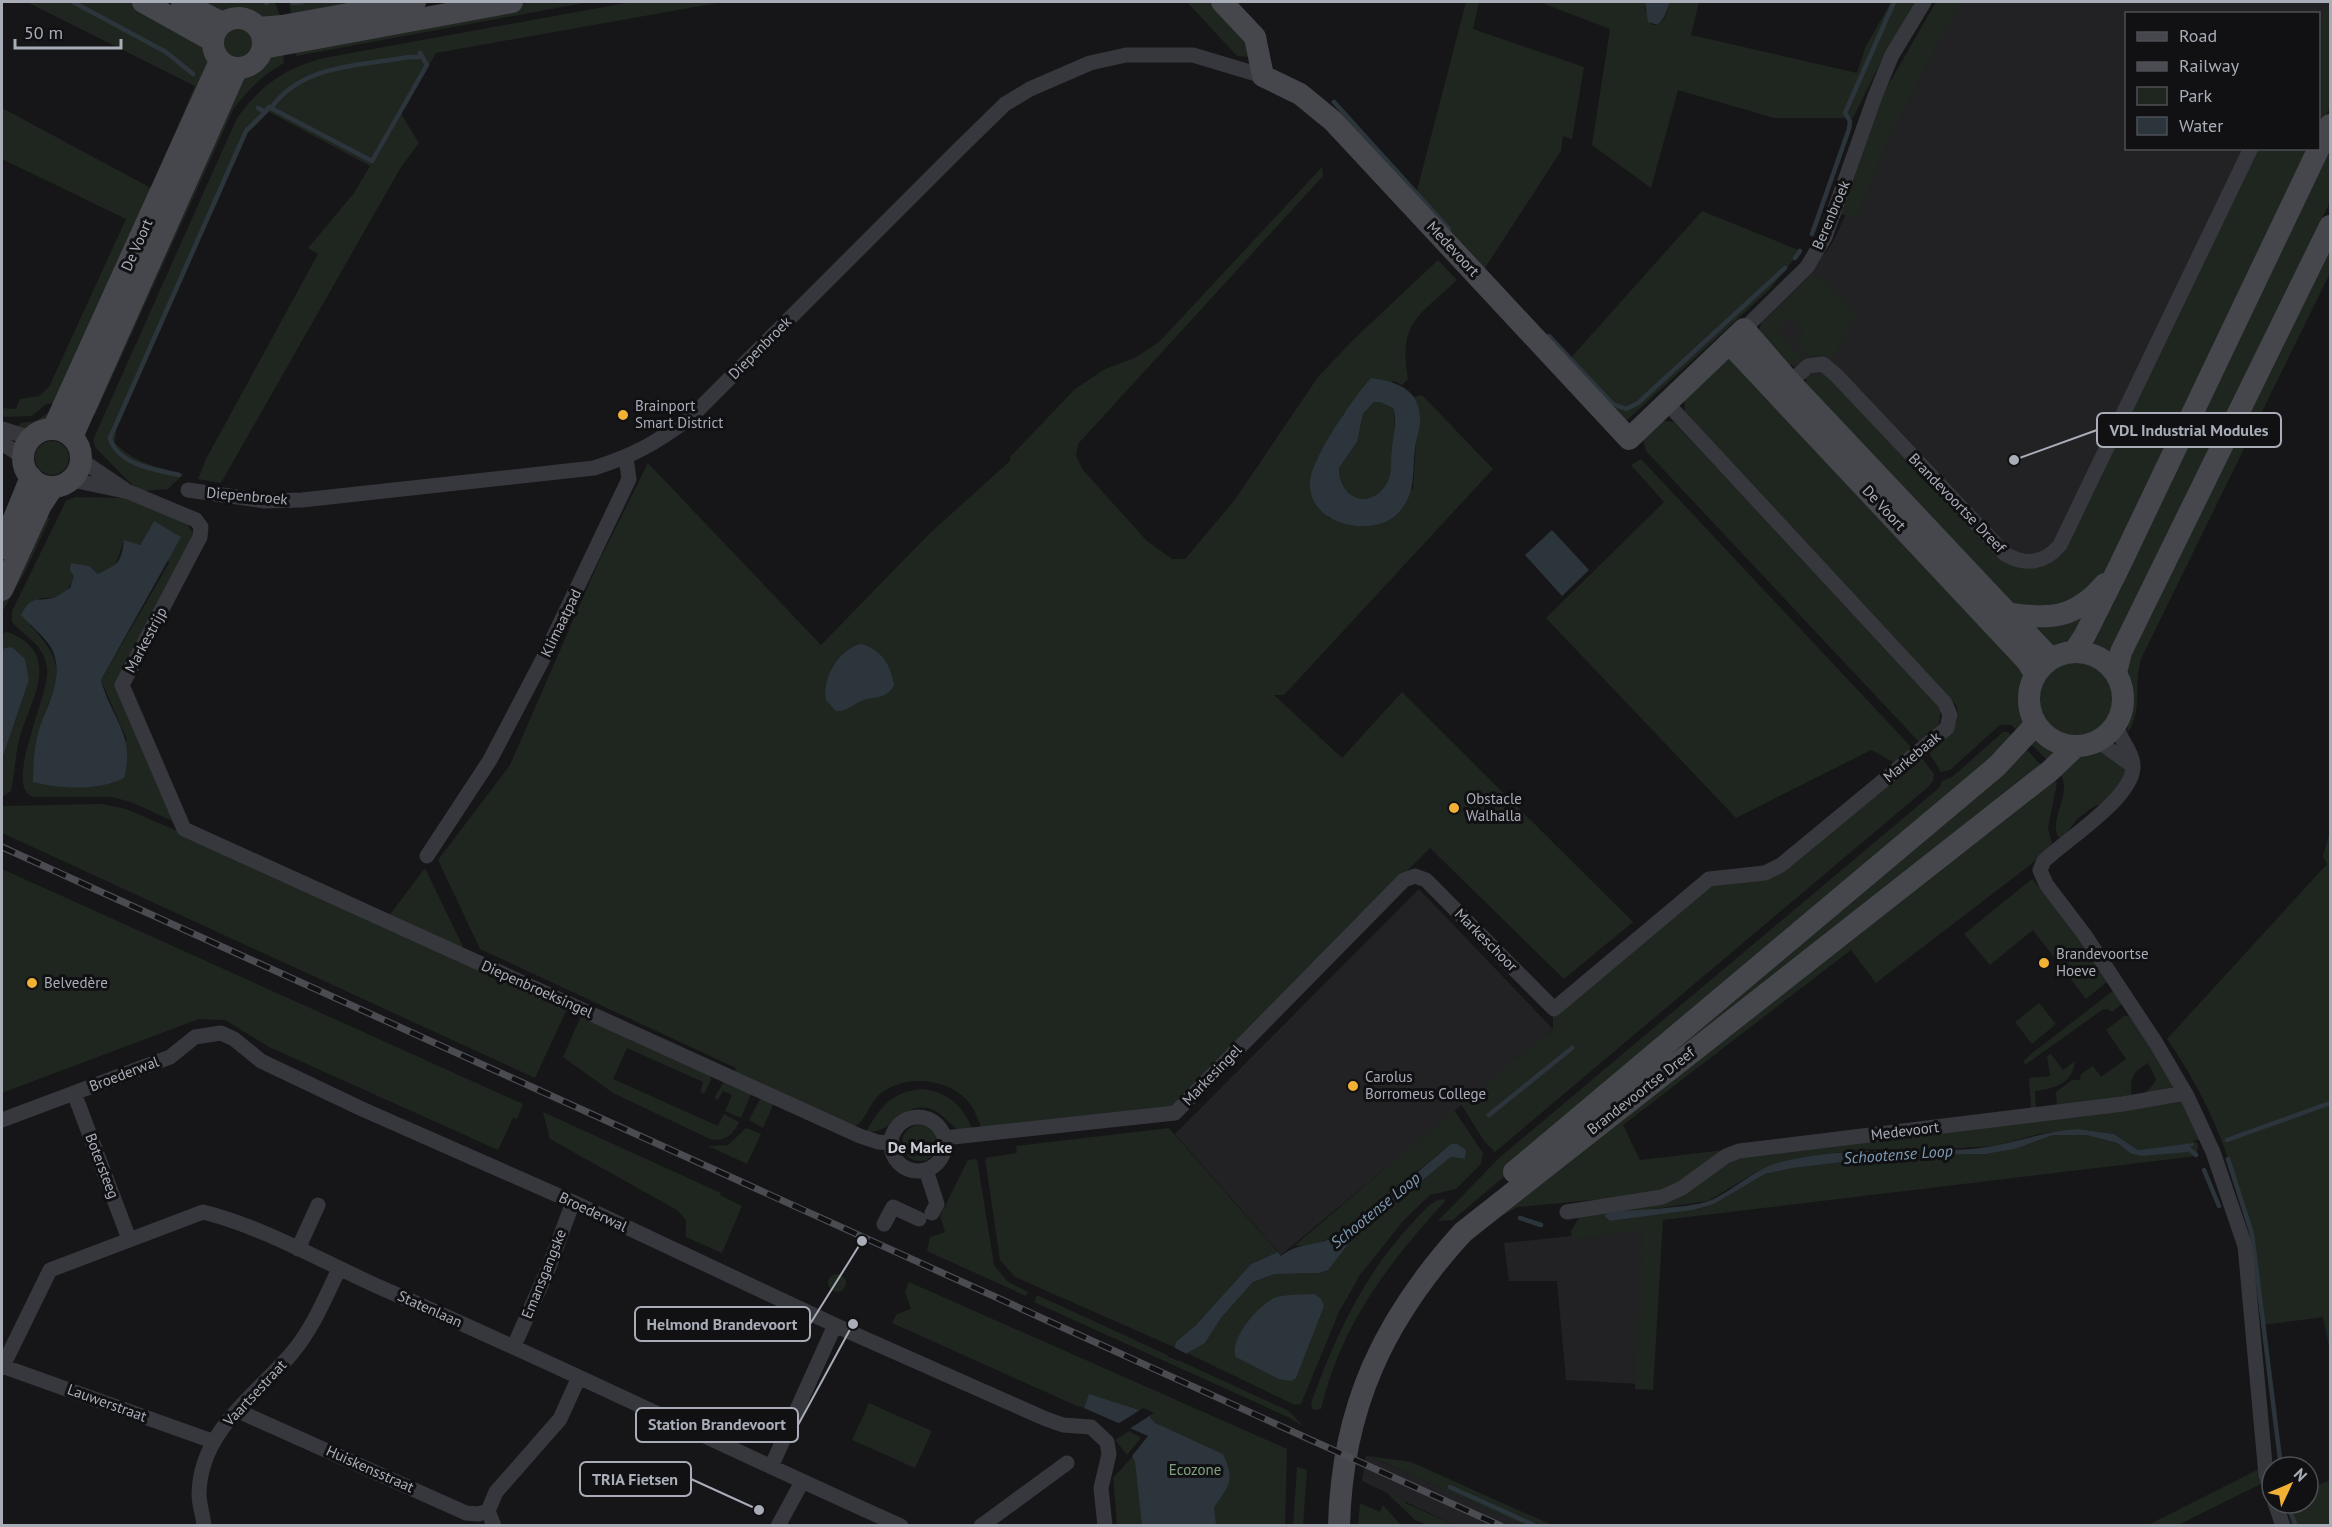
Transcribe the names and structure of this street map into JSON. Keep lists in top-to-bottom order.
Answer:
{
  "streets": {
    "main road": [
      "Berenbroek",
      "De Voort",
      "Medevoort",
      "Brandevoortse Dreef"
    ],
    "street": [
      "Diepenbroek",
      "Klimaatpad",
      "Markestrijp",
      "Markebaak",
      "Markeschoor",
      "Diepenbroeksingel",
      "Broederwal",
      "Markesingel",
      "Botersteeg",
      "Emansgangske",
      "Statenlaan",
      "Vaartsestraat",
      "Lauwerstraat",
      "Huiskensstraat"
    ]
  },
  "crossings": [
    ["Berenbroek", "De Voort"],
    ["Berenbroek", "Medevoort"],
    ["Berenbroek", "Markebaak"],
    ["De Voort", "Brandevoortse Dreef"],
    ["Medevoort", "Diepenbroek"],
    ["Diepenbroek", "Klimaatpad"],
    ["Markestrijp", "Diepenbroeksingel"],
    ["Markebaak", "Markeschoor"],
    ["Markeschoor", "Markesingel"],
    ["Diepenbroeksingel", "Markesingel"],
    ["Broederwal", "Botersteeg"],
    ["Broederwal", "Emansgangske"],
    ["Botersteeg", "Statenlaan"],
    ["Emansgangske", "Statenlaan"],
    ["Statenlaan", "Vaartsestraat"],
    ["Statenlaan", "Lauwerstraat"],
    ["Vaartsestraat", "Lauwerstraat"],
    ["Vaartsestraat", "Huiskensstraat"]
  ],
  "districts": ["De Marke"],
  "water": ["Schootense Loop"],
  "parks": ["Ecozone"],
  "places": [
    "Brainport Smart District",
    "VDL Industrial Modules",
    "Obstacle Walhalla",
    "Brandevoortse Hoeve",
    "Belvedère",
    "Carolus Borromeus College",
    "Helmond Brandevoort",
    "Station Brandevoort",
    "TRIA Fietsen"
  ],
  "legend": [
    "Road",
    "Railway",
    "Park",
    "Water"
  ],
  "scale_bar": "50 m",
  "north": "top right"
}
